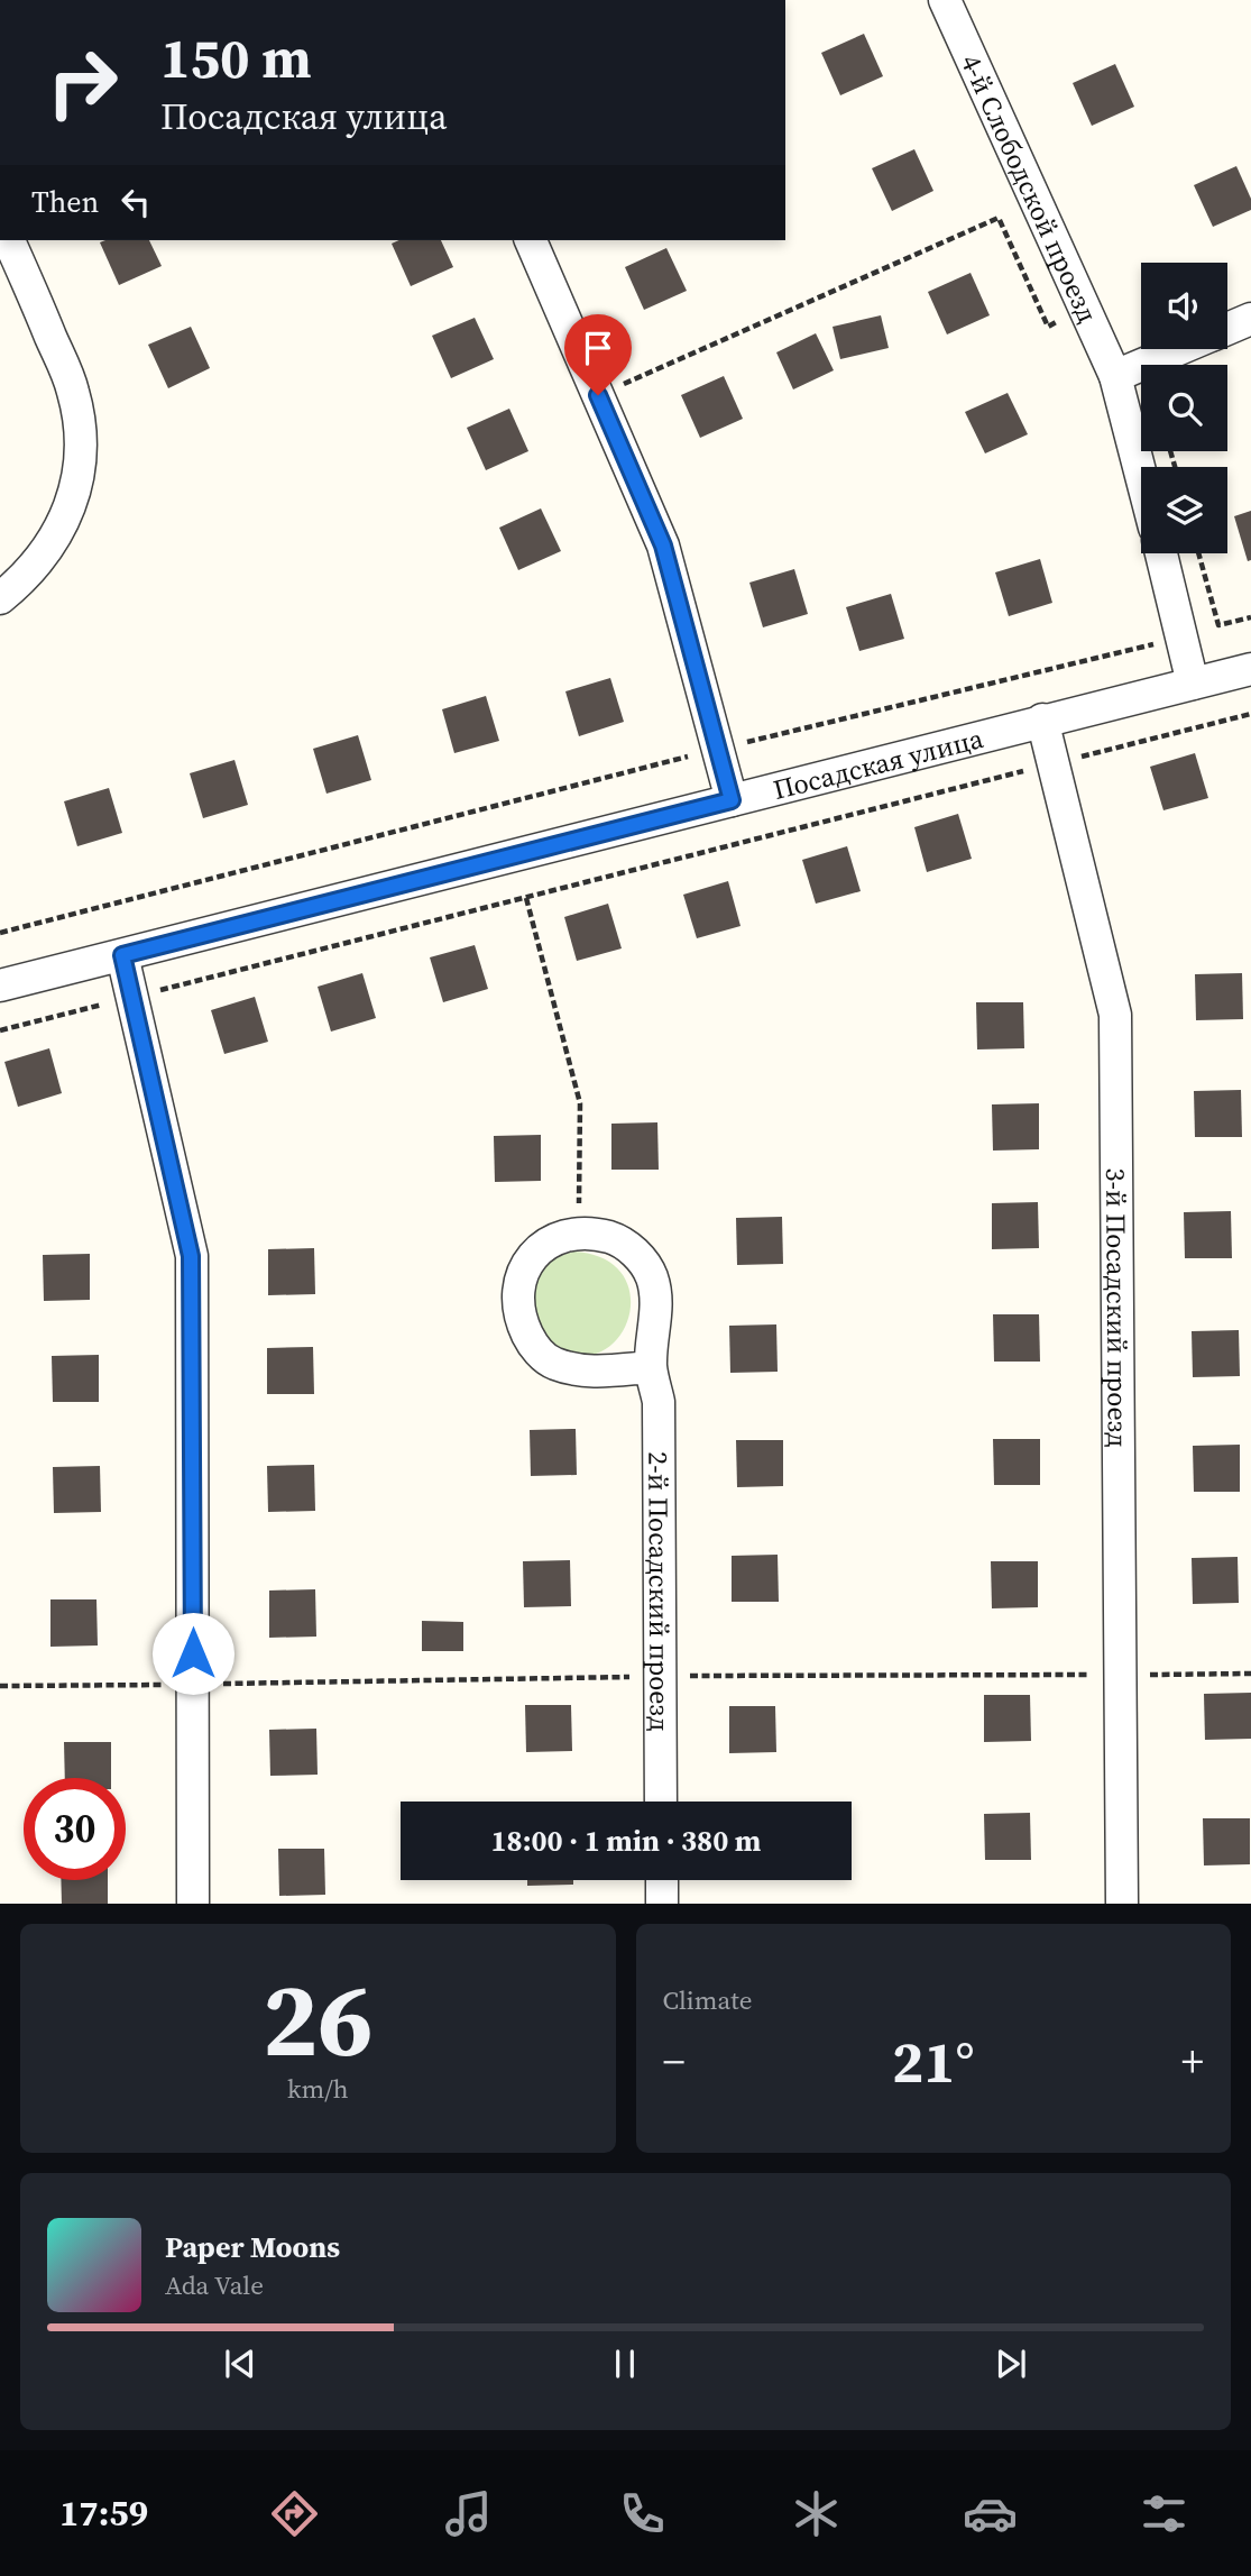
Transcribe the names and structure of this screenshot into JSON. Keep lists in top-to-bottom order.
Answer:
{
  "streets": {
    "street": [
      "4-й Слободской проезд",
      "Посадская улица",
      "3-й Посадский проезд",
      "2-й Посадский проезд"
    ]
  },
  "crossings": [
    ["Посадская улица", "3-й Посадский проезд"]
  ],
  "page": {
    "turn": ["150 m", "Посадская улица"],
    "then": "Then",
    "limit": "30",
    "trip": "18:00 · 1 min · 380 m",
    "tile": [
      ["26", "km/h"],
      "Climate"
    ],
    "heat": ["−", "21°", "+"],
    "song": ["Paper Moons", "Ada Vale"],
    "tabs": "17:59"
  }
}
